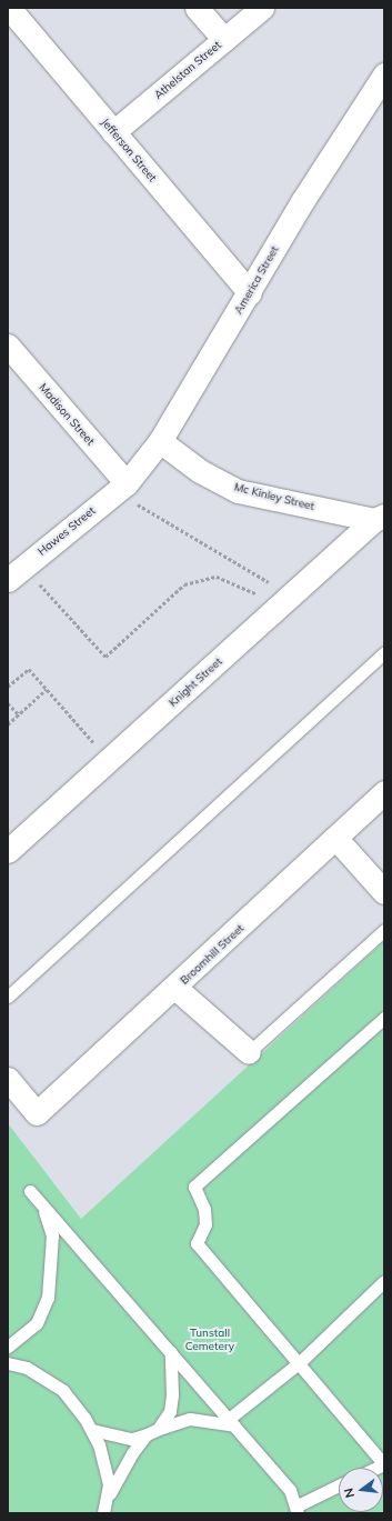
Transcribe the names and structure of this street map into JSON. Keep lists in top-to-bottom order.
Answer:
{
  "streets": {
    "street": [
      "Athelstan Street",
      "Jefferson Street",
      "America Street",
      "Madison Street",
      "Mc Kinley Street",
      "Hawes Street",
      "Knight Street",
      "Broomhill Street"
    ]
  },
  "crossings": [
    ["Athelstan Street", "Jefferson Street"],
    ["Jefferson Street", "America Street"],
    ["America Street", "Madison Street"],
    ["America Street", "Mc Kinley Street"],
    ["America Street", "Hawes Street"],
    ["Madison Street", "Hawes Street"],
    ["Mc Kinley Street", "Knight Street"]
  ],
  "parks": ["Tunstall Cemetery"],
  "north": "left"
}
